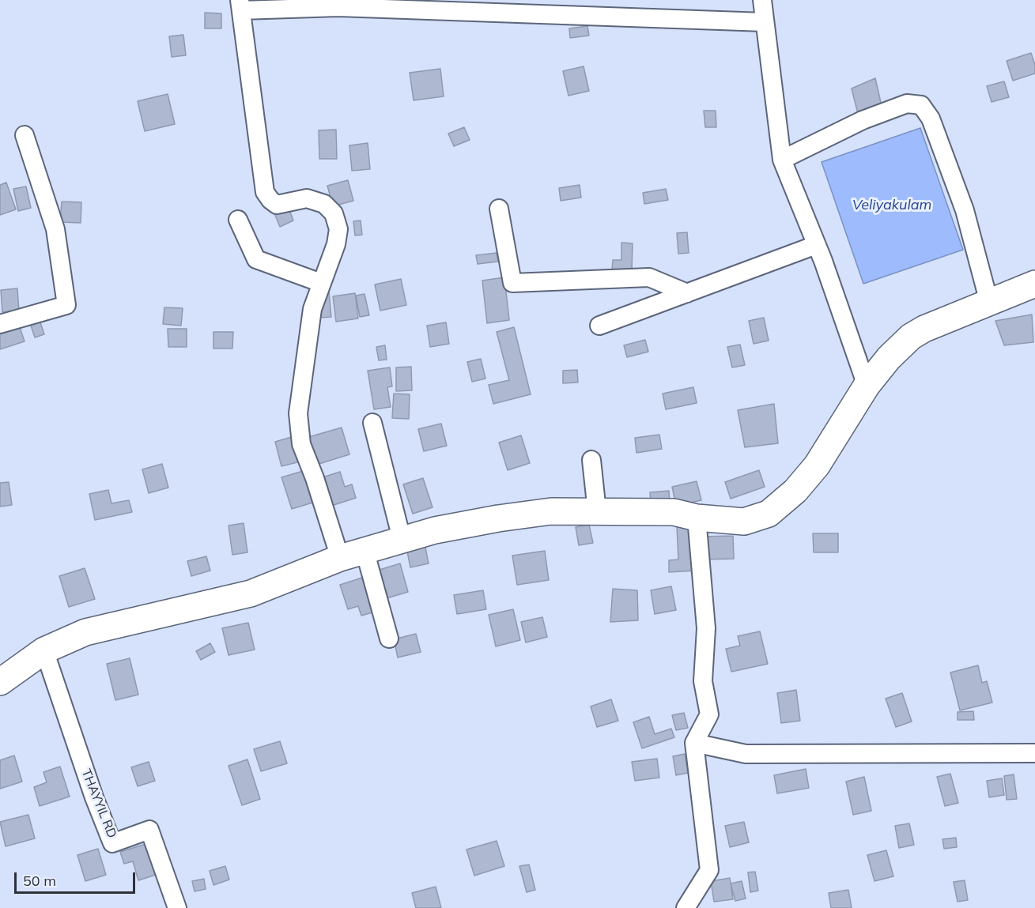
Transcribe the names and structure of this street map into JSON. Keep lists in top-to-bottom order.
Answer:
{
  "streets": {
    "street": ["THAYYIL RD"]
  },
  "water": ["Veliyakulam"],
  "scale_bar": "50 m"
}
